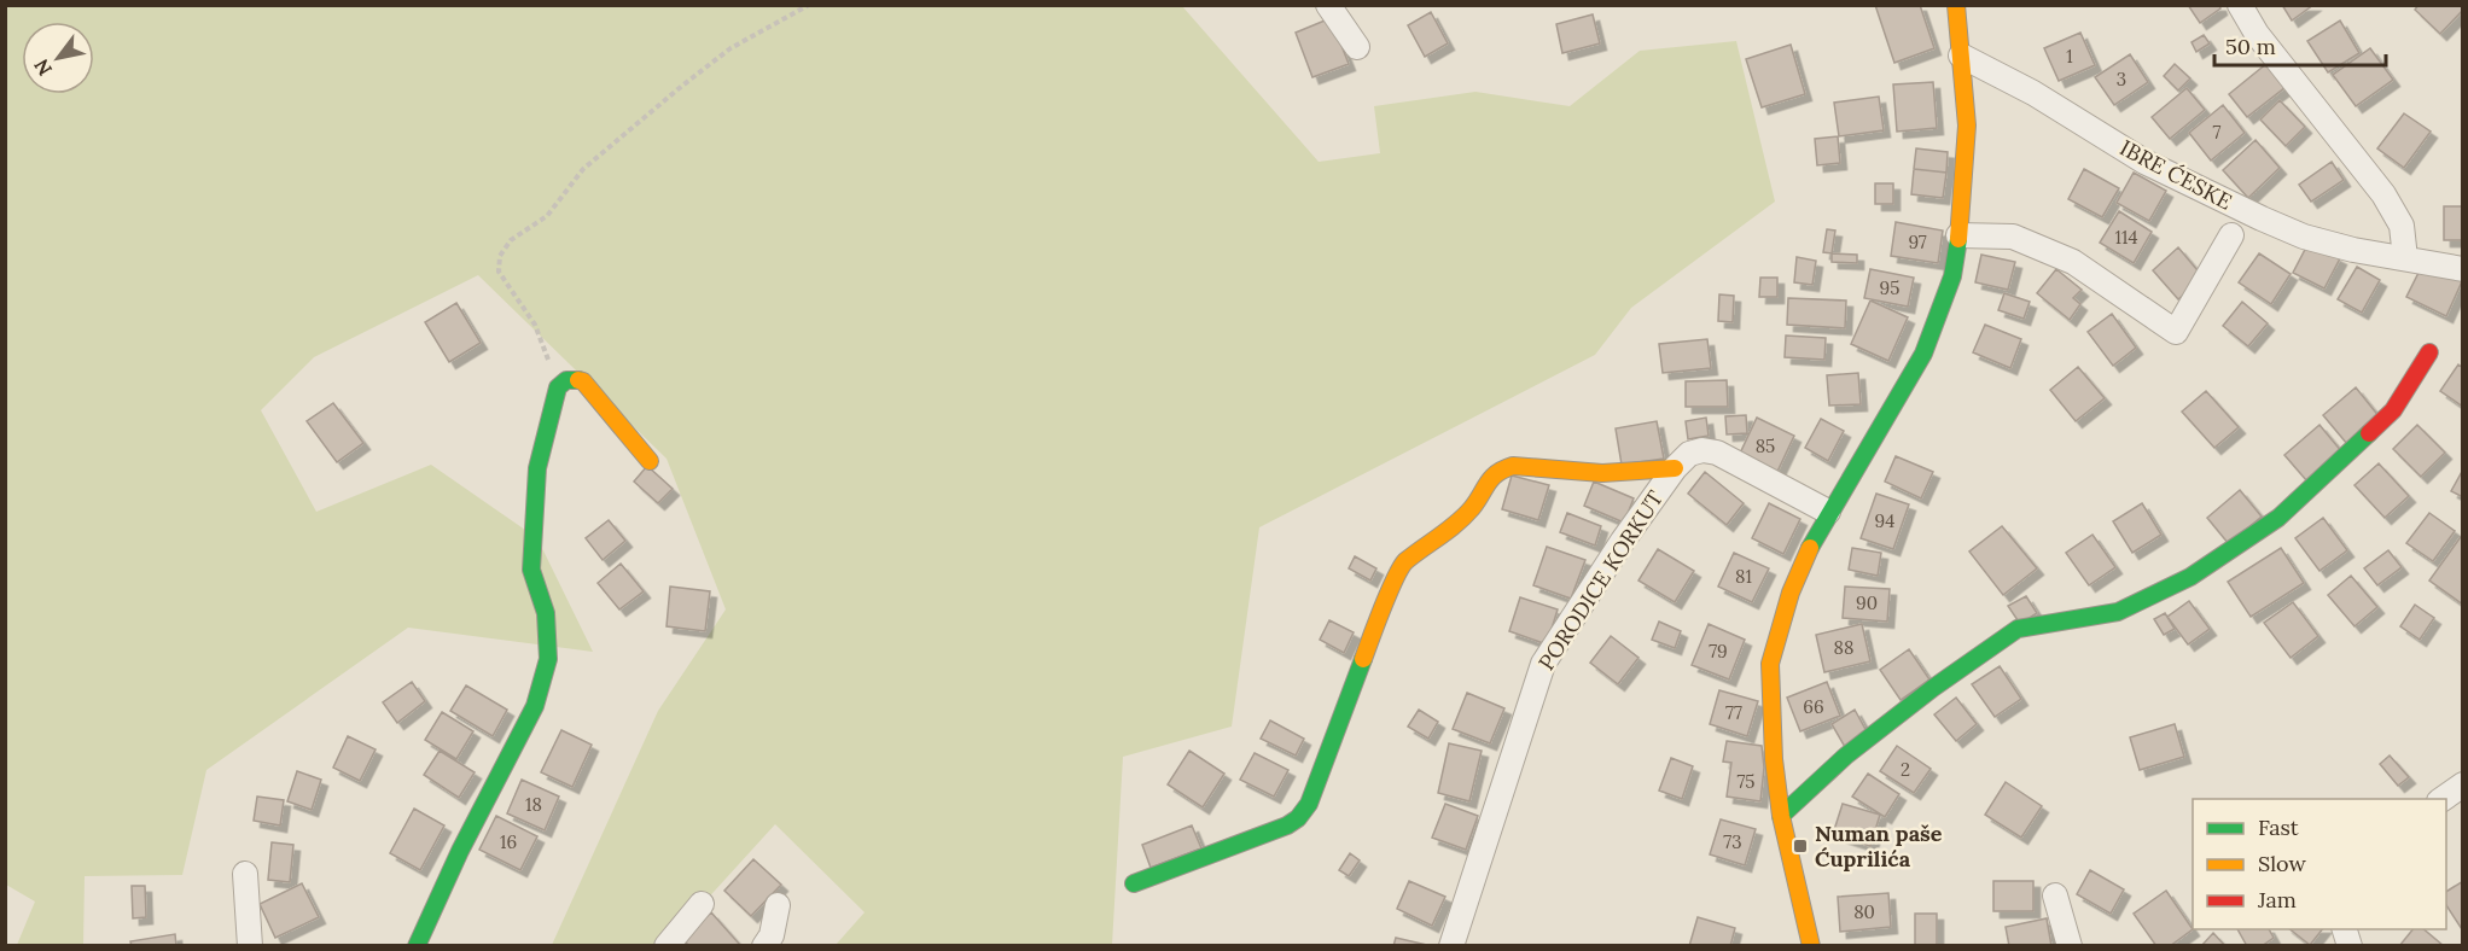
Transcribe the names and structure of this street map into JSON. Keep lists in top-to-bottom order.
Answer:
{
  "streets": {
    "street": ["IBRE ĆESKE", "PORODICE KORKUT"]
  },
  "places": {
    "transit": ["Numan paše Ćuprilića"]
  },
  "house_numbers": [
    "1",
    "3",
    "7",
    "114",
    "97",
    "95",
    "85",
    "94",
    "81",
    "90",
    "88",
    "79",
    "66",
    "77",
    "2",
    "75",
    "18",
    "16",
    "73",
    "80"
  ],
  "legend": ["Fast", "Slow", "Jam"],
  "scale_bar": "50 m",
  "north": "bottom left"
}
